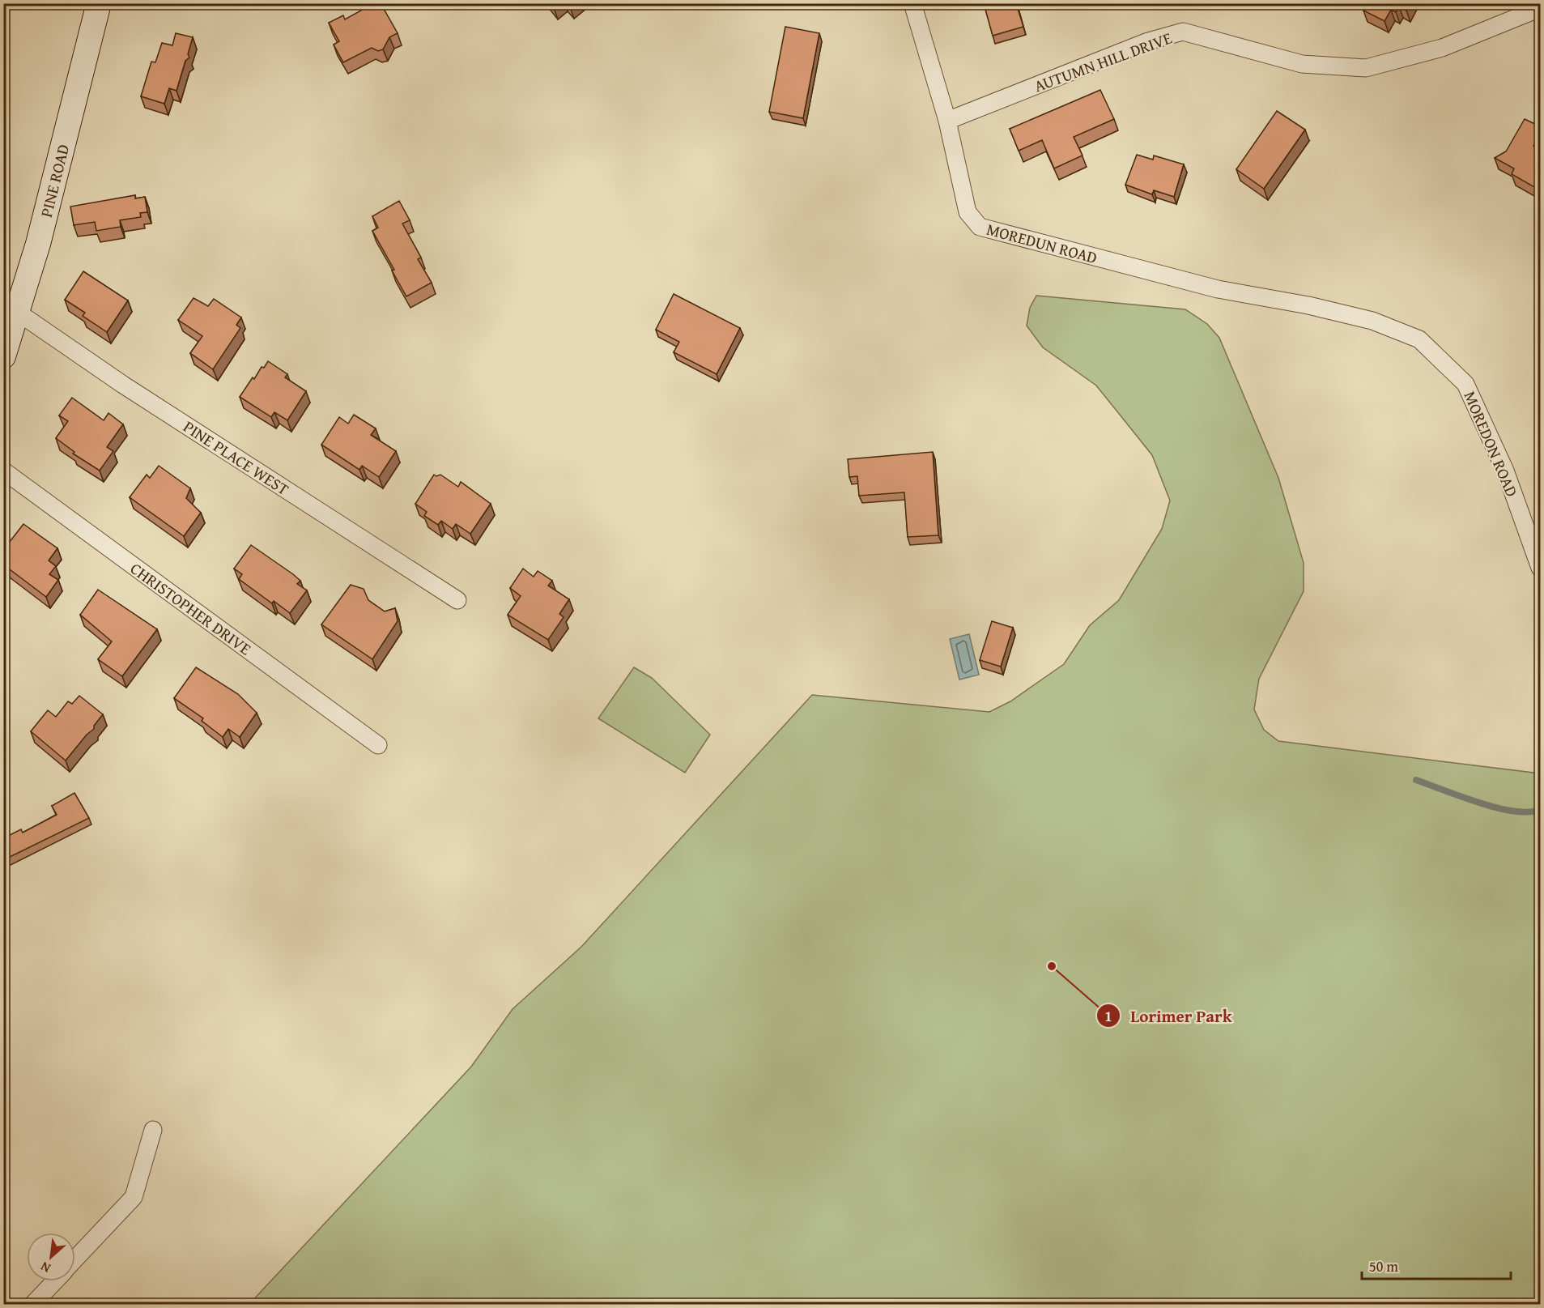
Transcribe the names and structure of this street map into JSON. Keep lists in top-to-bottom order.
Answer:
{
  "streets": {
    "street": [
      "AUTUMN HILL DRIVE",
      "PINE ROAD",
      "MOREDUN ROAD",
      "MOREDON ROAD",
      "PINE PLACE WEST",
      "CHRISTOPHER DRIVE"
    ]
  },
  "crossings": [
    ["AUTUMN HILL DRIVE", "MOREDUN ROAD"],
    ["PINE ROAD", "PINE PLACE WEST"],
    ["MOREDUN ROAD", "MOREDON ROAD"]
  ],
  "places": ["Lorimer Park"],
  "scale_bar": "50 m",
  "north": "bottom left"
}
